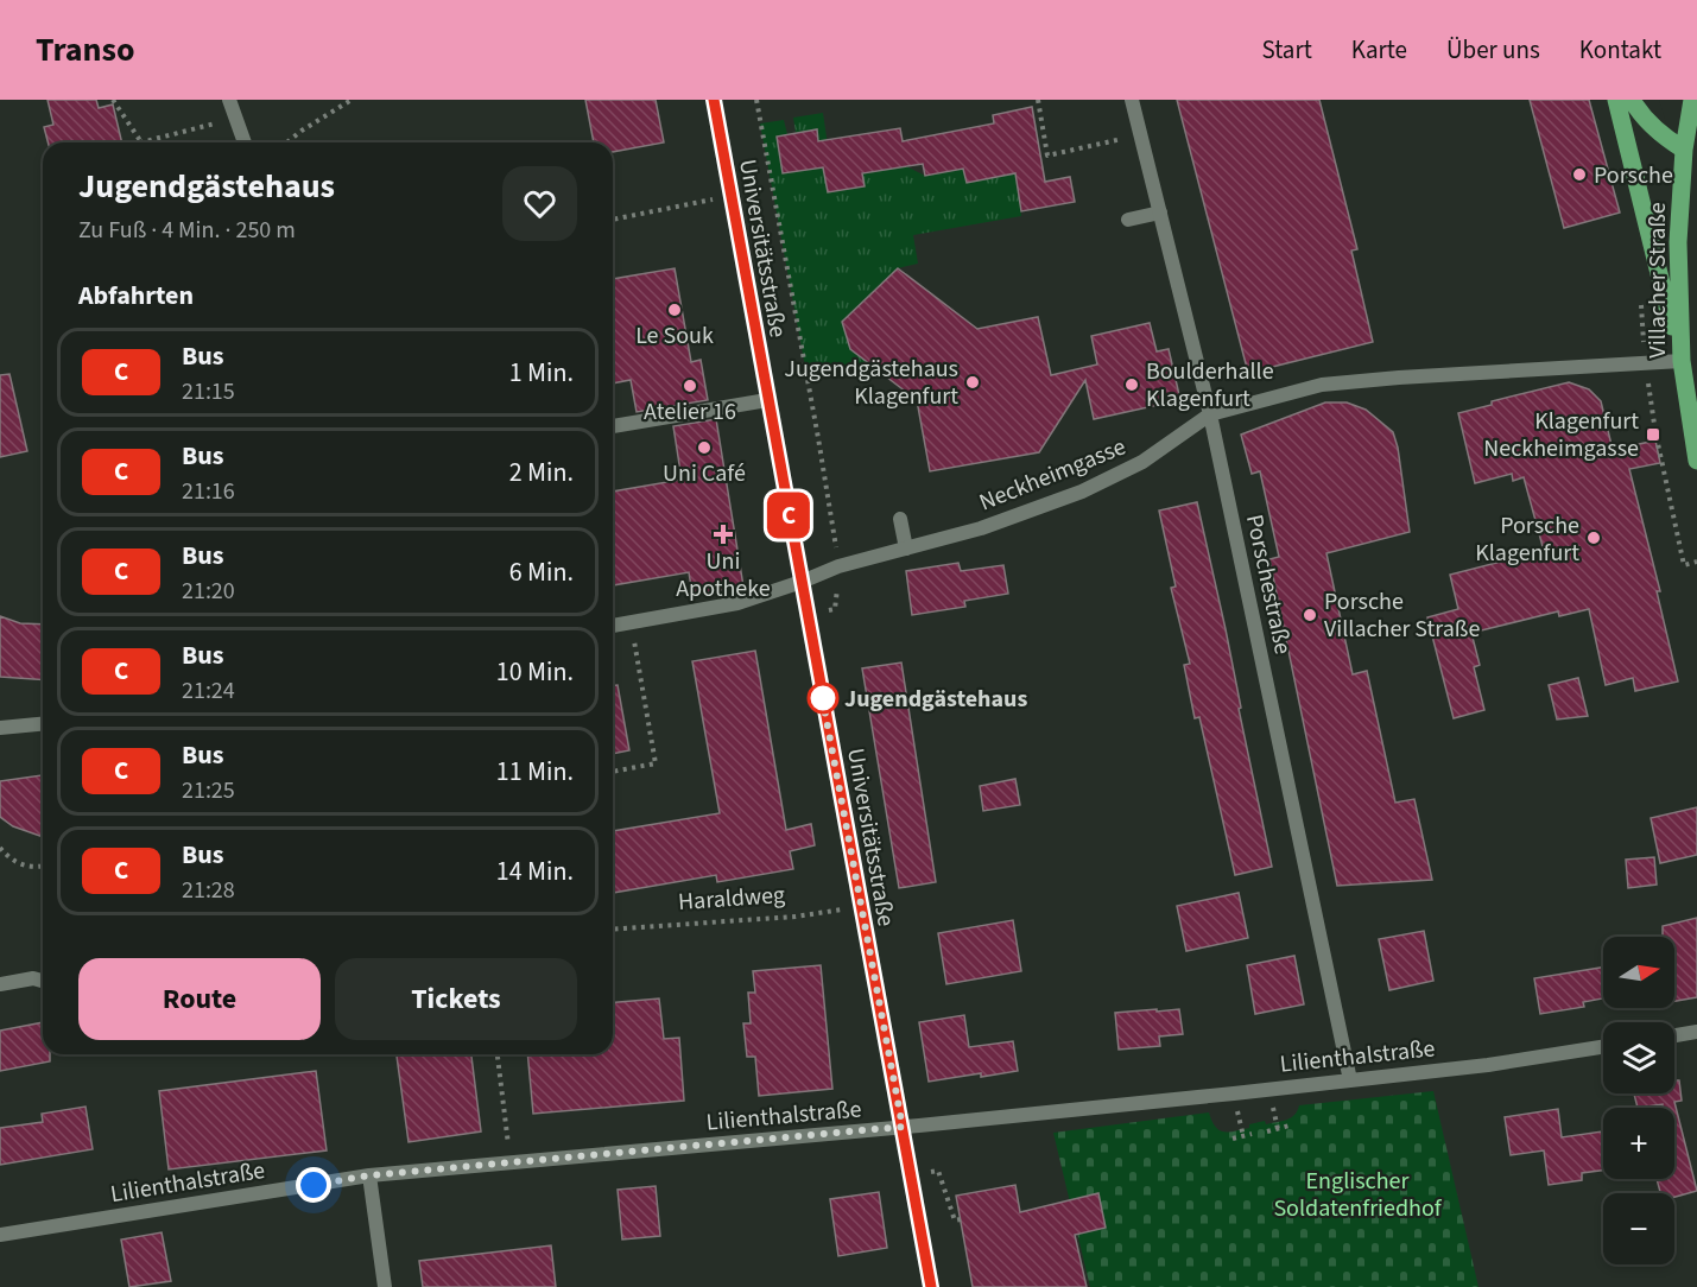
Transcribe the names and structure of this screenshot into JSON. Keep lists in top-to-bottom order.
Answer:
{
  "streets": {
    "main road": ["Villacher Straße"],
    "street": [
      "Universitätsstraße",
      "Neckheimgasse",
      "Porschestraße",
      "Lilienthalstraße"
    ],
    "path": ["Haraldweg"]
  },
  "crossings": [
    ["Universitätsstraße", "Neckheimgasse"],
    ["Universitätsstraße", "Haraldweg"],
    ["Universitätsstraße", "Lilienthalstraße"],
    ["Villacher Straße", "Neckheimgasse"],
    ["Neckheimgasse", "Porschestraße"],
    ["Porschestraße", "Lilienthalstraße"]
  ],
  "parks": ["Englischer Soldatenfriedhof"],
  "places": {
    "other": [
      "Porsche",
      "Le Souk",
      "Jugendgästehaus Klagenfurt",
      "Boulderhalle Klagenfurt",
      "Atelier 16",
      "Uni Café",
      "Porsche Klagenfurt",
      "Porsche Villacher Straße",
      "Jugendgästehaus"
    ],
    "transit": ["Klagenfurt Neckheimgasse"],
    "health": ["Uni Apotheke"]
  },
  "lines": ["bus line C"],
  "north": "right",
  "page": {
    "header": "Transo",
    "nav": [
      "Start",
      "Karte",
      "Über uns",
      "Kontakt"
    ],
    "on_map": "C",
    "heading": [
      ["Jugendgästehaus", "Zu Fuß · 4 Min. · 250 m"],
      "Abfahrten"
    ],
    "list": [
      {
        "mark": "C",
        "name": "Bus",
        "note": "21:15",
        "value": "1 Min."
      },
      {
        "mark": "C",
        "name": "Bus",
        "note": "21:16",
        "value": "2 Min."
      },
      {
        "mark": "C",
        "name": "Bus",
        "note": "21:20",
        "value": "6 Min."
      },
      {
        "mark": "C",
        "name": "Bus",
        "note": "21:24",
        "value": "10 Min."
      },
      {
        "mark": "C",
        "name": "Bus",
        "note": "21:25",
        "value": "11 Min."
      },
      {
        "mark": "C",
        "name": "Bus",
        "note": "21:28",
        "value": "14 Min."
      }
    ],
    "map_buttons": ["+", "−"],
    "buttons": ["Route", "Tickets"]
  }
}
